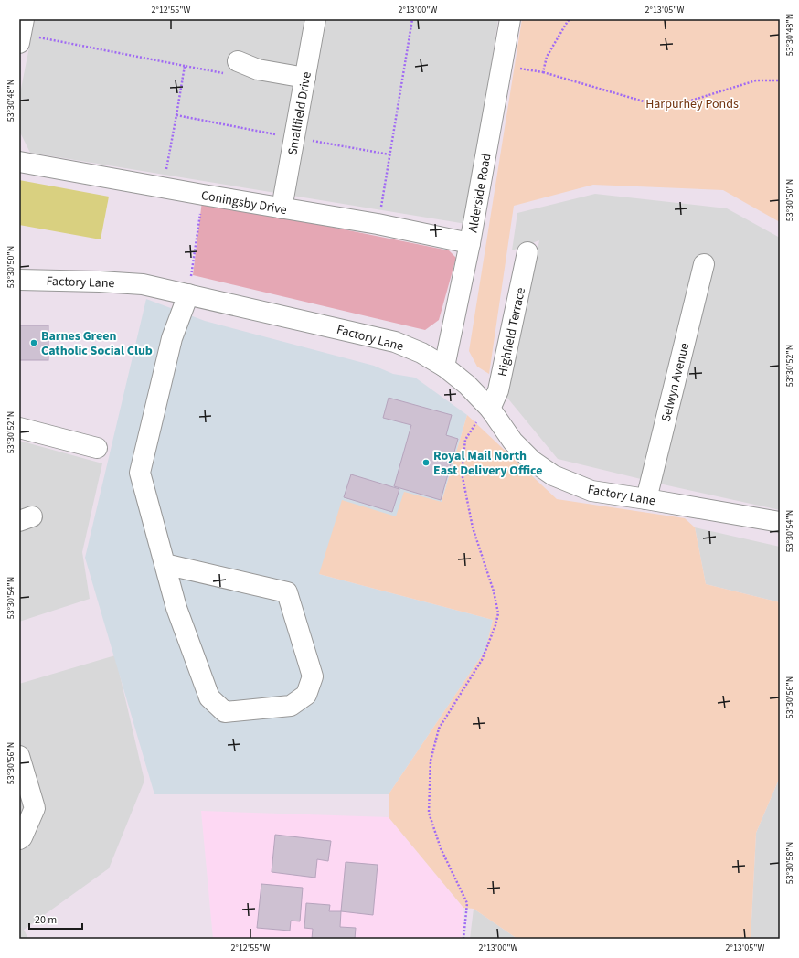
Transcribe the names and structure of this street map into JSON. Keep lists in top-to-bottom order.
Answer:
{
  "streets": {
    "street": [
      "Smallfield Drive",
      "Alderside Road",
      "Coningsby Drive",
      "Factory Lane",
      "Highfield Terrace",
      "Selwyn Avenue"
    ]
  },
  "crossings": [
    ["Smallfield Drive", "Coningsby Drive"],
    ["Alderside Road", "Coningsby Drive"],
    ["Alderside Road", "Factory Lane"],
    ["Factory Lane", "Highfield Terrace"],
    ["Factory Lane", "Selwyn Avenue"]
  ],
  "parks": ["Harpurhey Ponds"],
  "places": ["Barnes Green Catholic Social Club", "Royal Mail North East Delivery Office"],
  "scale_bar": "20 m",
  "coordinates": [
    "2°12'55\"W",
    "2°13'00\"W",
    "2°13'05\"W",
    "53°30'48\"N",
    "53°30'50\"N",
    "53°30'52\"N",
    "53°30'54\"N",
    "53°30'56\"N",
    "53°30'58\"N"
  ]
}
